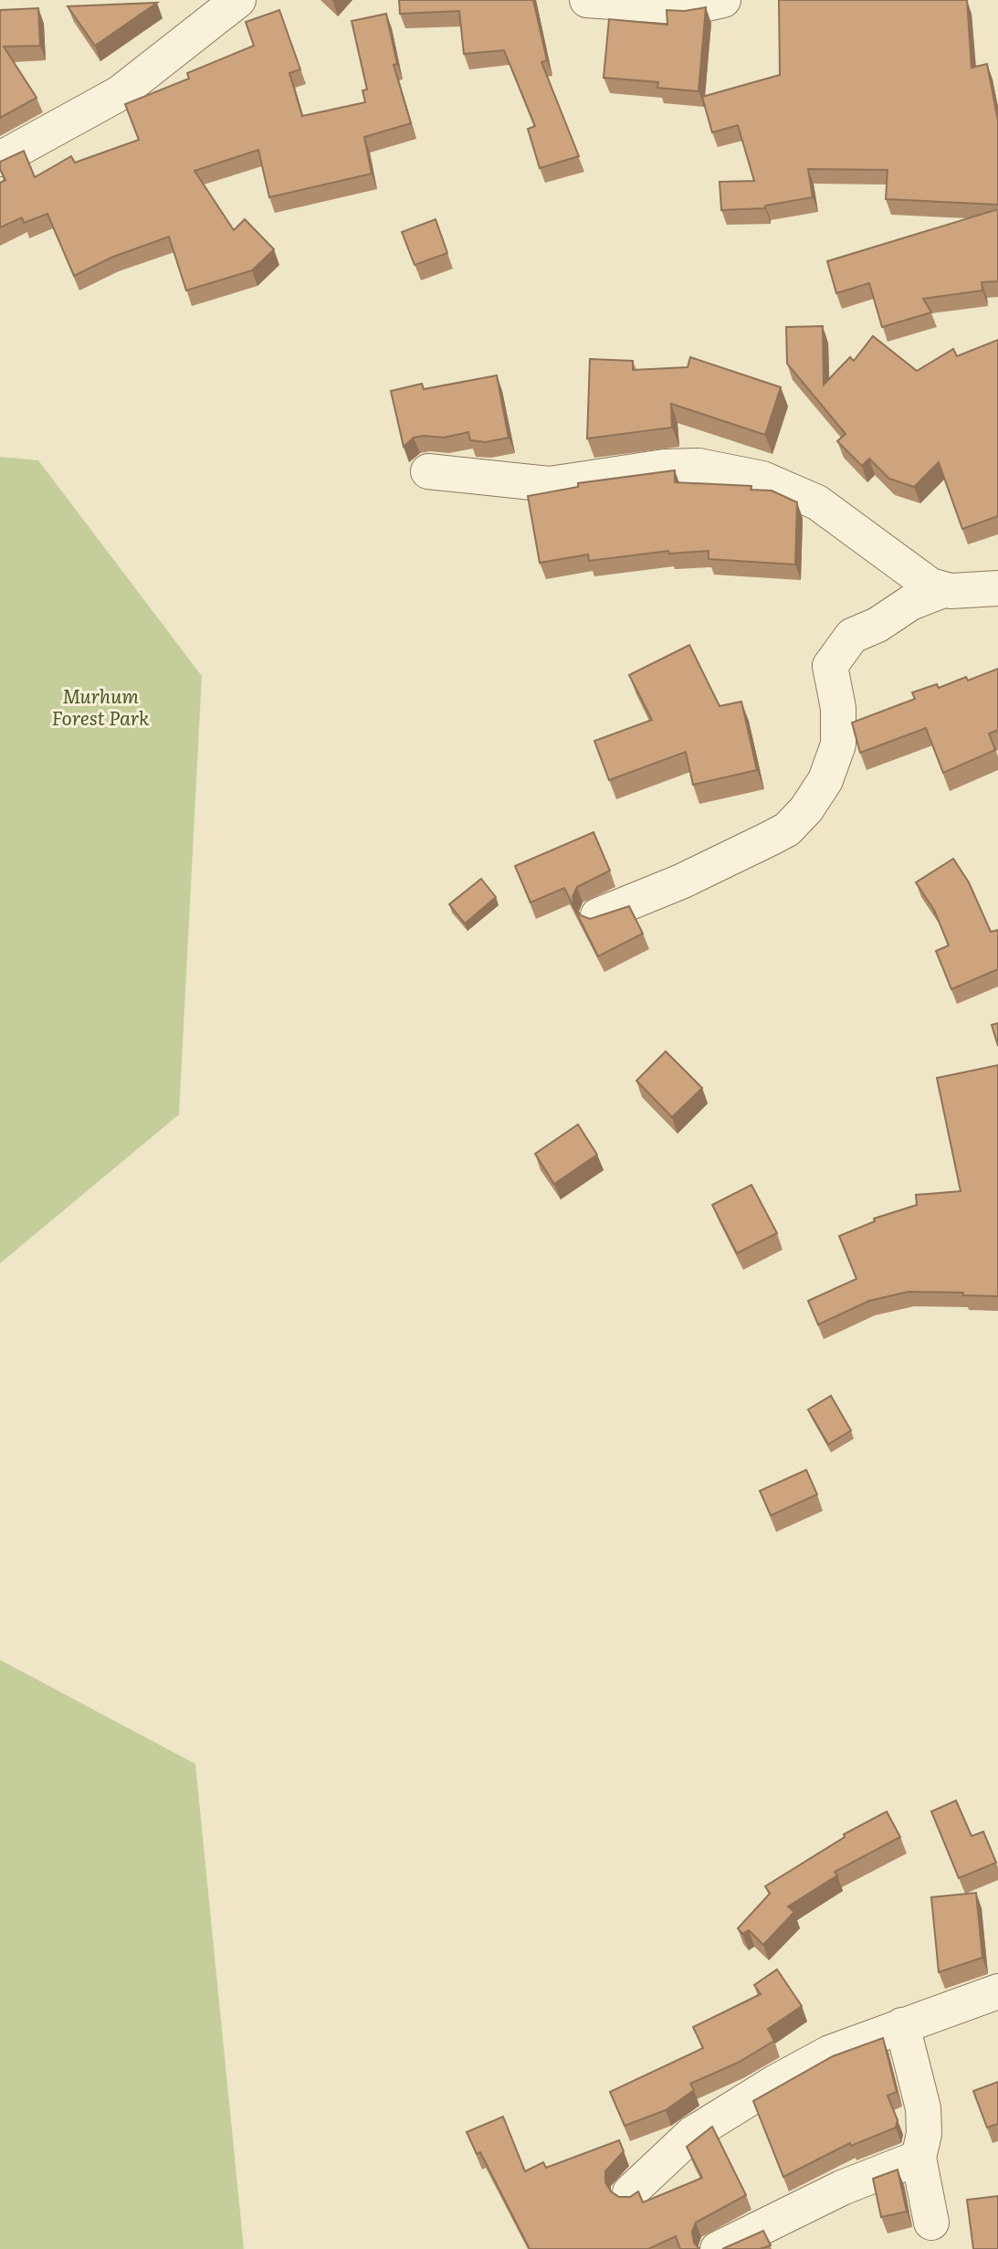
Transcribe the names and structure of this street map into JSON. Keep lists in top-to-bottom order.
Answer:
{
  "parks": ["Murhum Forest Park"]
}
